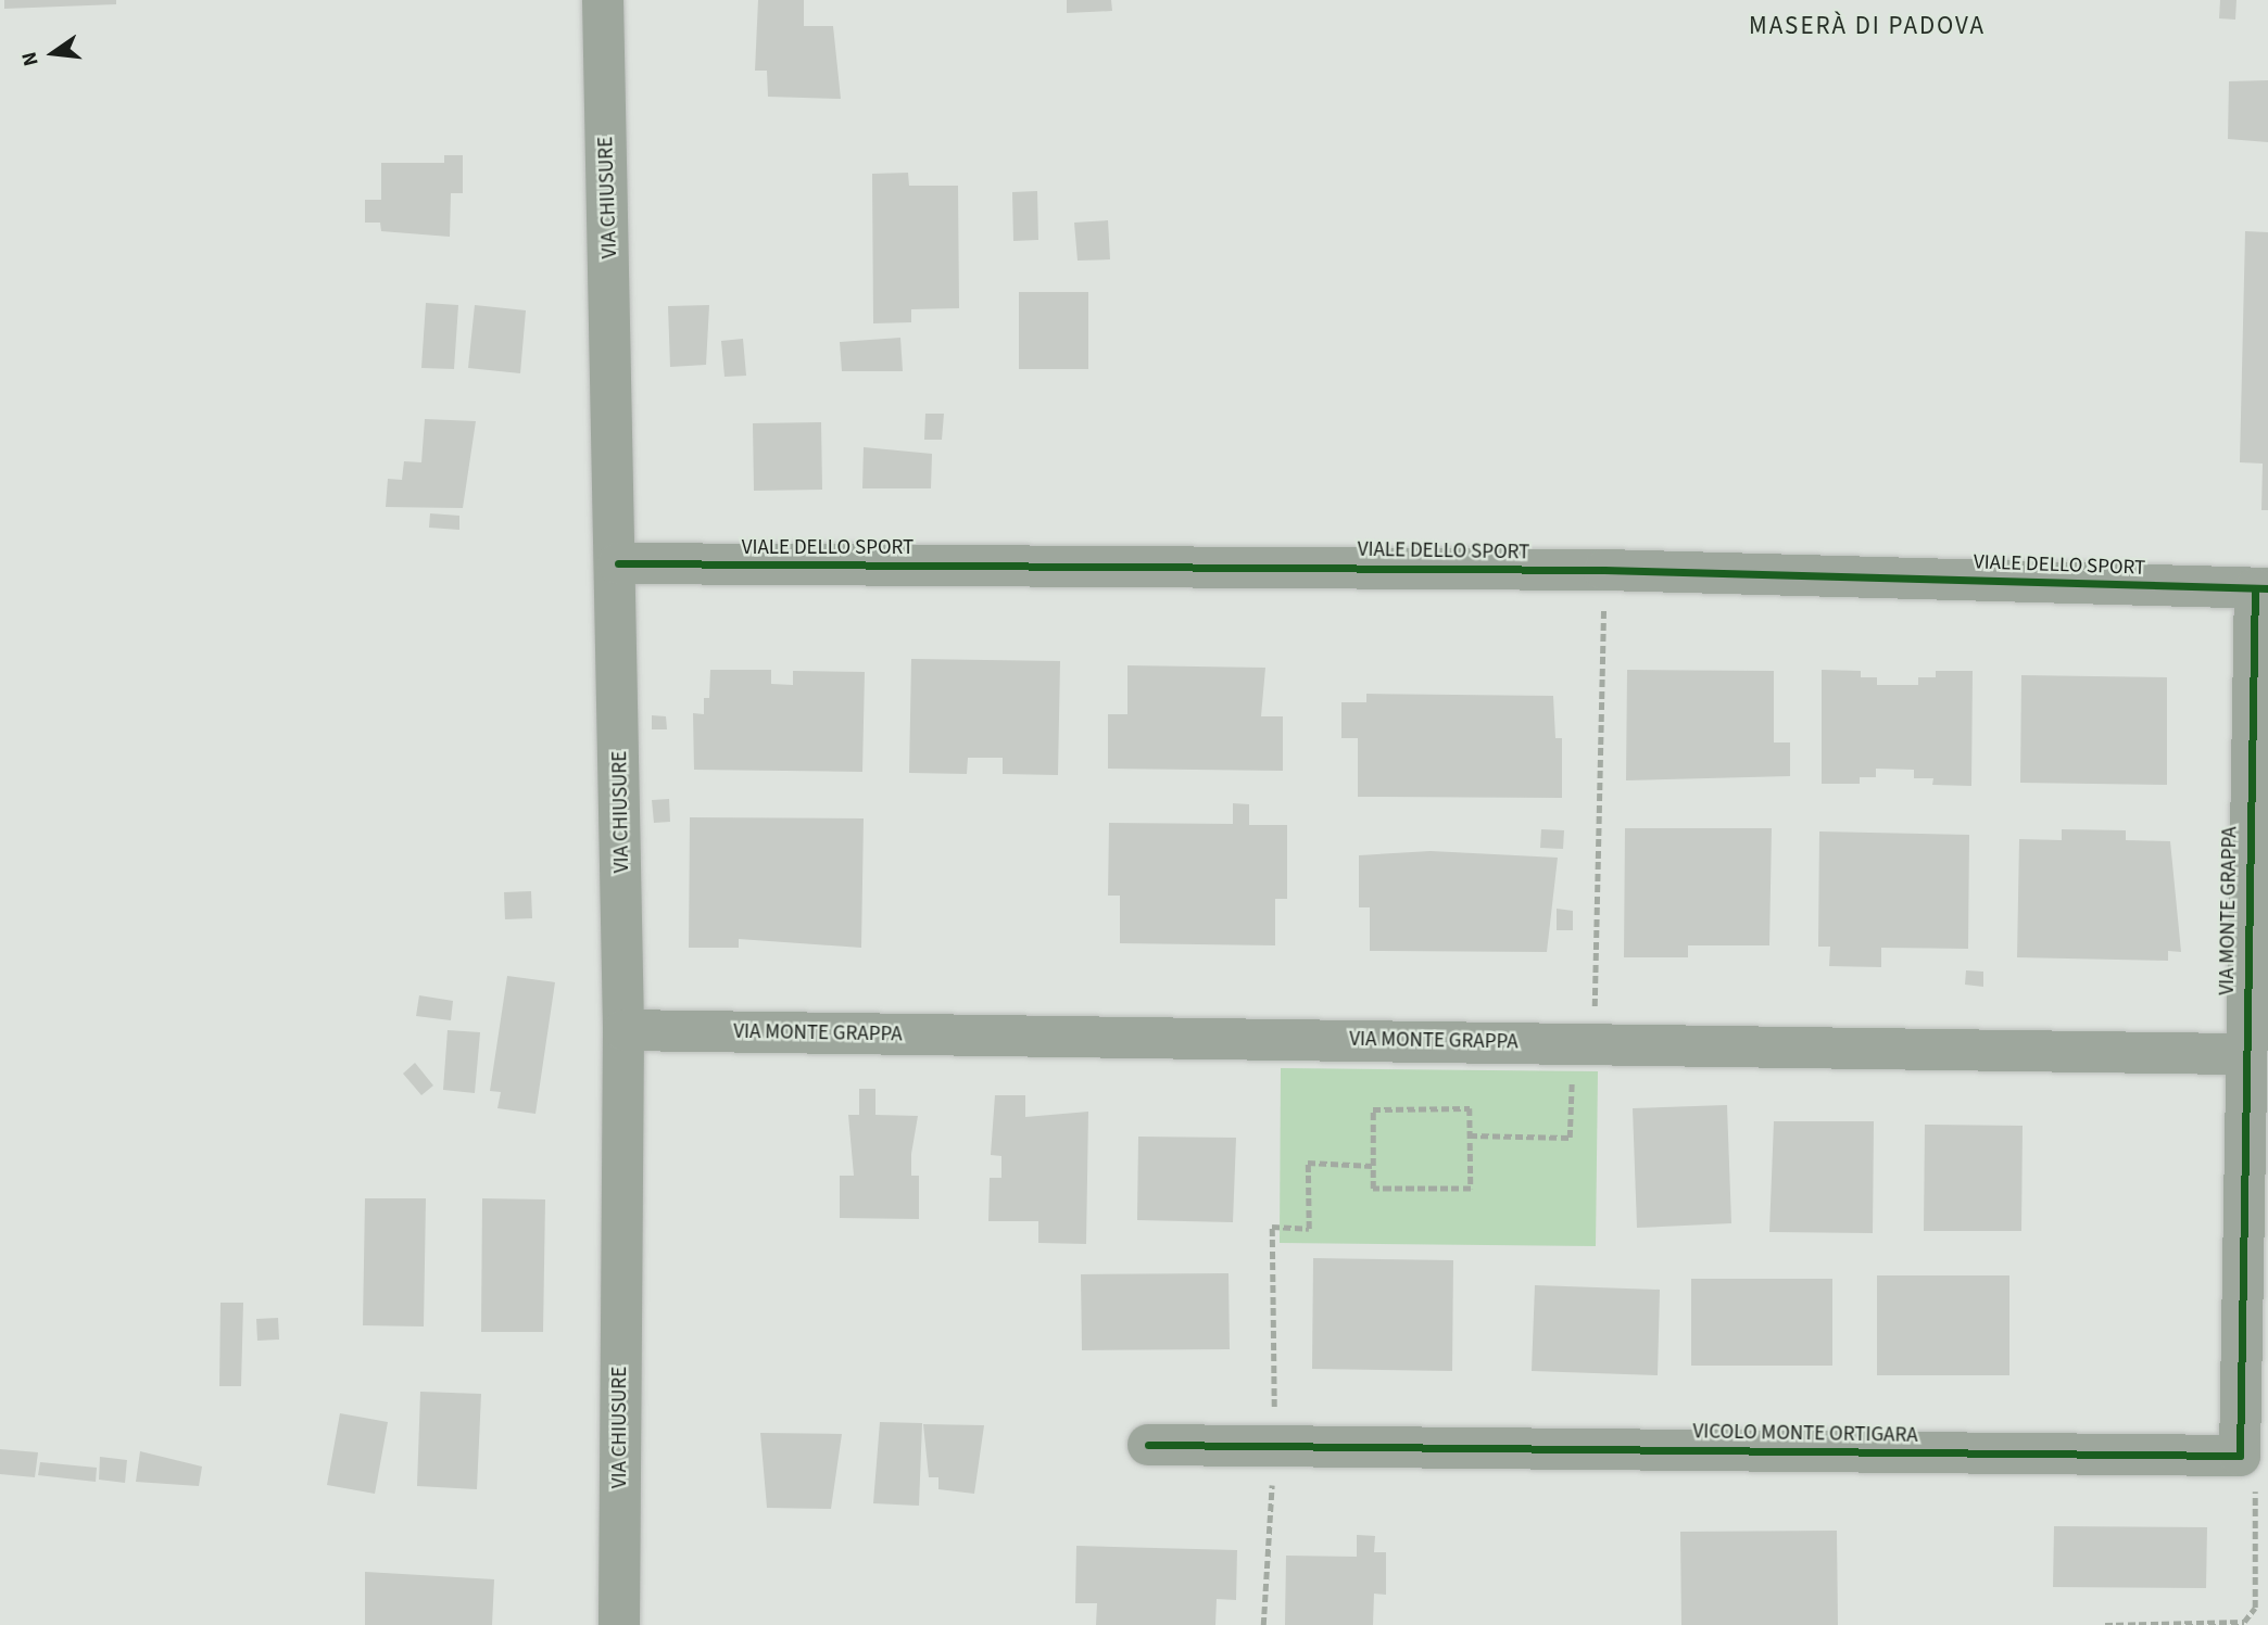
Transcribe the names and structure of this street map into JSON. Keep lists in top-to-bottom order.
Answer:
{
  "streets": {
    "street": [
      "VIA CHIUSURE",
      "VIALE DELLO SPORT",
      "VIA MONTE GRAPPA",
      "VICOLO MONTE ORTIGARA"
    ]
  },
  "crossings": [
    ["VIA CHIUSURE", "VIALE DELLO SPORT"],
    ["VIA CHIUSURE", "VIA MONTE GRAPPA"],
    ["VIALE DELLO SPORT", "VIA MONTE GRAPPA"],
    ["VIA MONTE GRAPPA", "VICOLO MONTE ORTIGARA"]
  ],
  "districts": ["MASERÀ DI PADOVA"],
  "north": "left"
}
